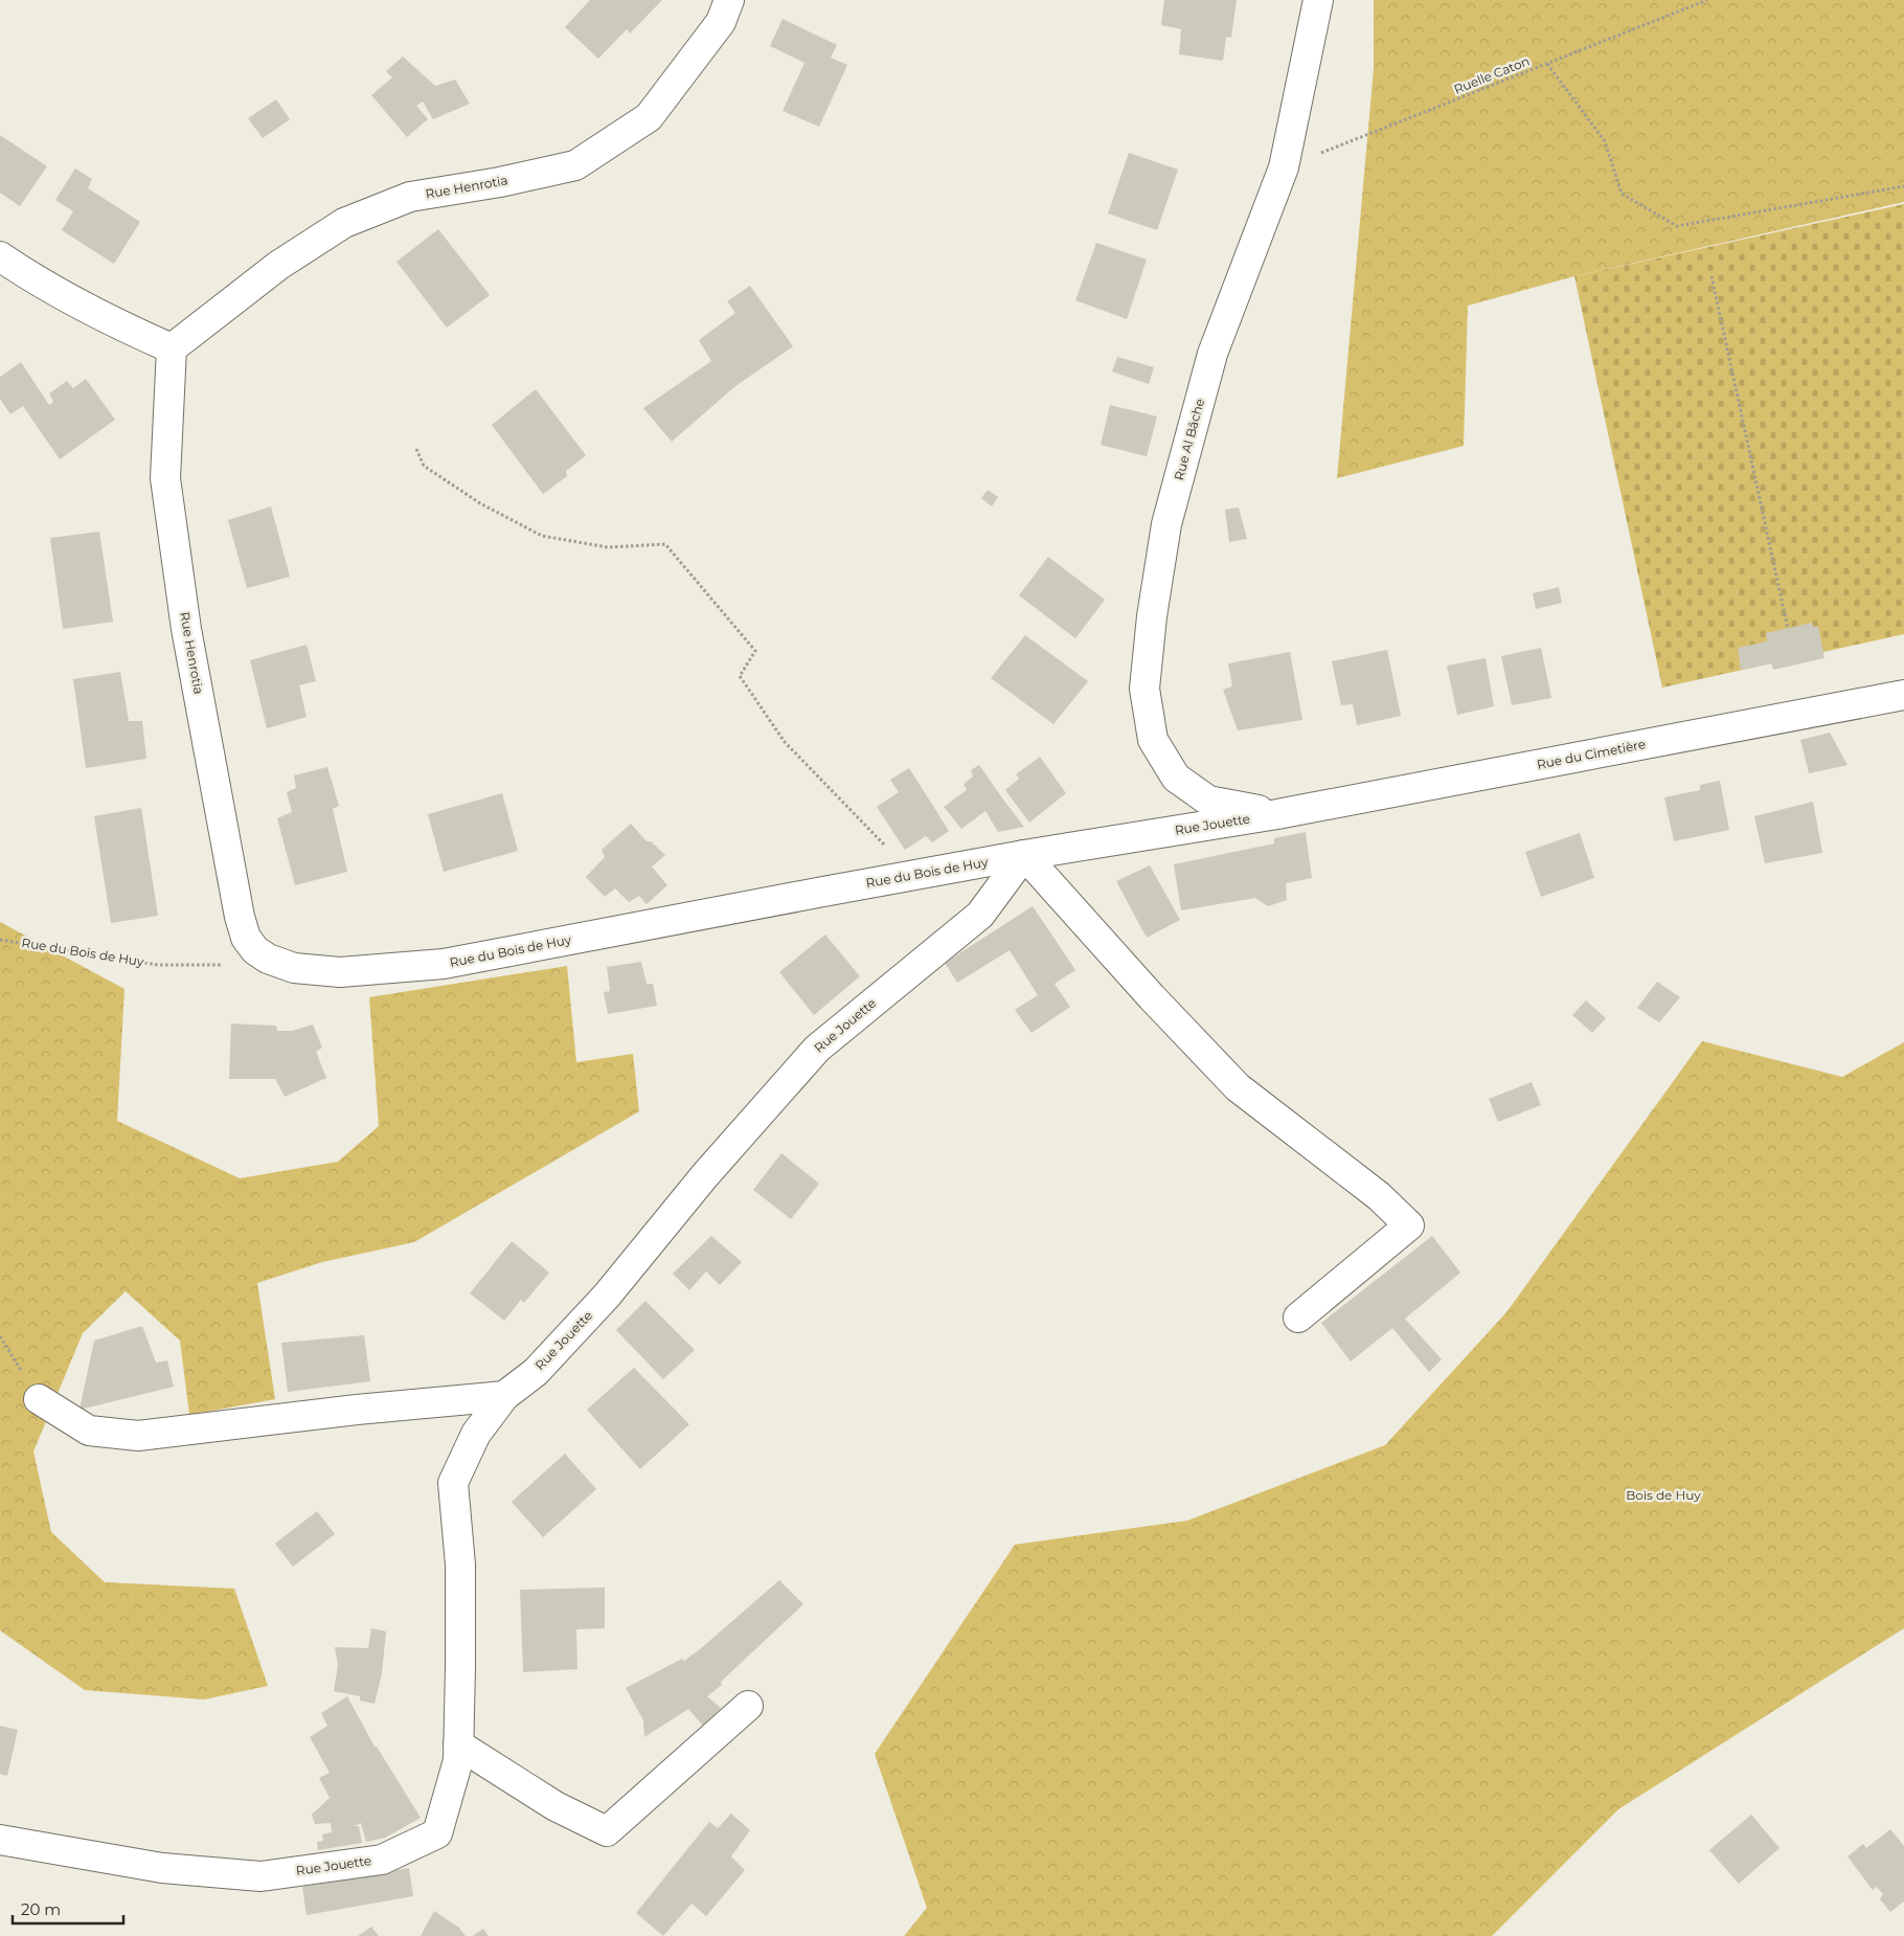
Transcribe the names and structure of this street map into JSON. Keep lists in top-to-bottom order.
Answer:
{
  "streets": {
    "street": [
      "Rue Henrotia",
      "Rue Al Bâche",
      "Rue du Cimetière",
      "Rue Jouette",
      "Rue du Bois de Huy"
    ],
    "path": ["Ruelle Caton"]
  },
  "crossings": [
    ["Ruelle Caton", "Rue Al Bâche"],
    ["Rue Henrotia", "Rue du Bois de Huy"],
    ["Rue Al Bâche", "Rue du Cimetière"],
    ["Rue Al Bâche", "Rue Jouette"],
    ["Rue du Cimetière", "Rue Jouette"],
    ["Rue Jouette", "Rue du Bois de Huy"]
  ],
  "parks": ["Bois de Huy"],
  "scale_bar": "20 m"
}
